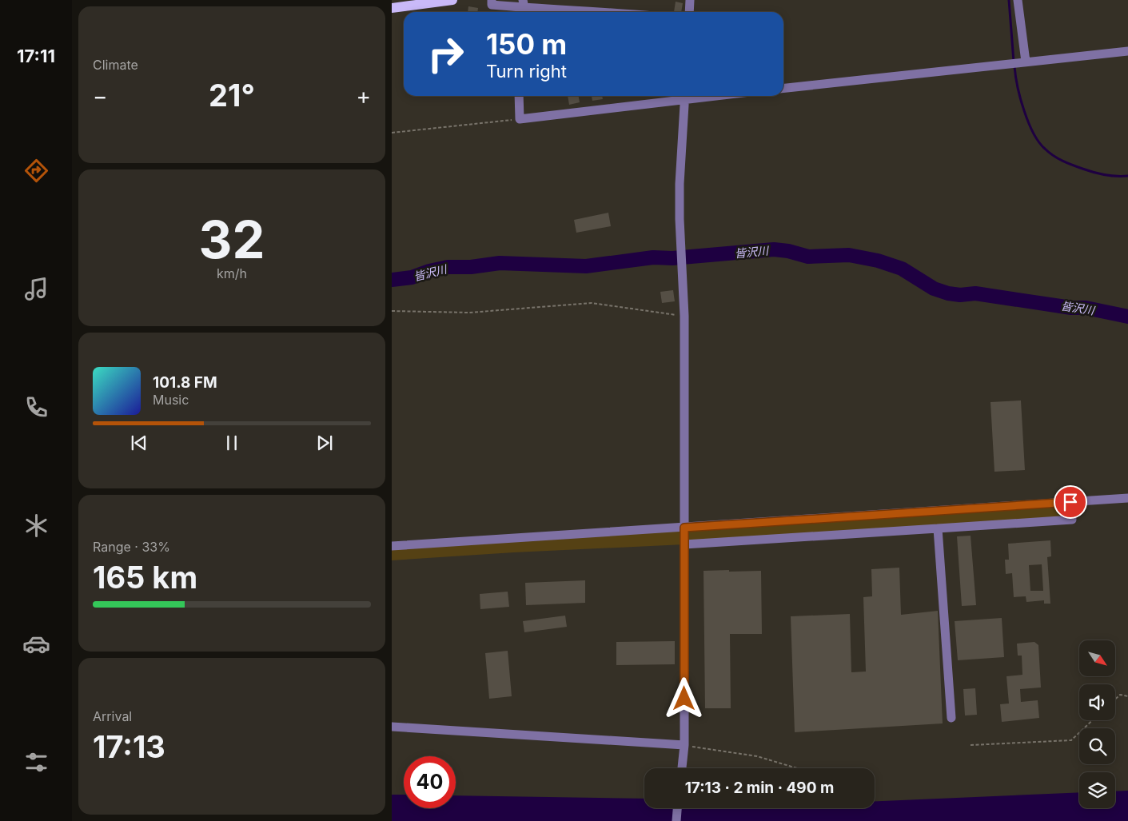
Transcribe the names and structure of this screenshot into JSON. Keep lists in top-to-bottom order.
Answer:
{
  "water": ["皆沢川"],
  "north": "bottom right",
  "page": {
    "tabs": "17:11",
    "tile": [
      "Climate",
      ["32", "km/h"],
      ["Range · 33%", "165 km"],
      ["Arrival", "17:13"]
    ],
    "turn": ["150 m", "Turn right"],
    "heat": ["−", "21°", "+"],
    "song": ["101.8 FM", "Music"],
    "limit": "40",
    "trip": "17:13 · 2 min · 490 m"
  }
}
